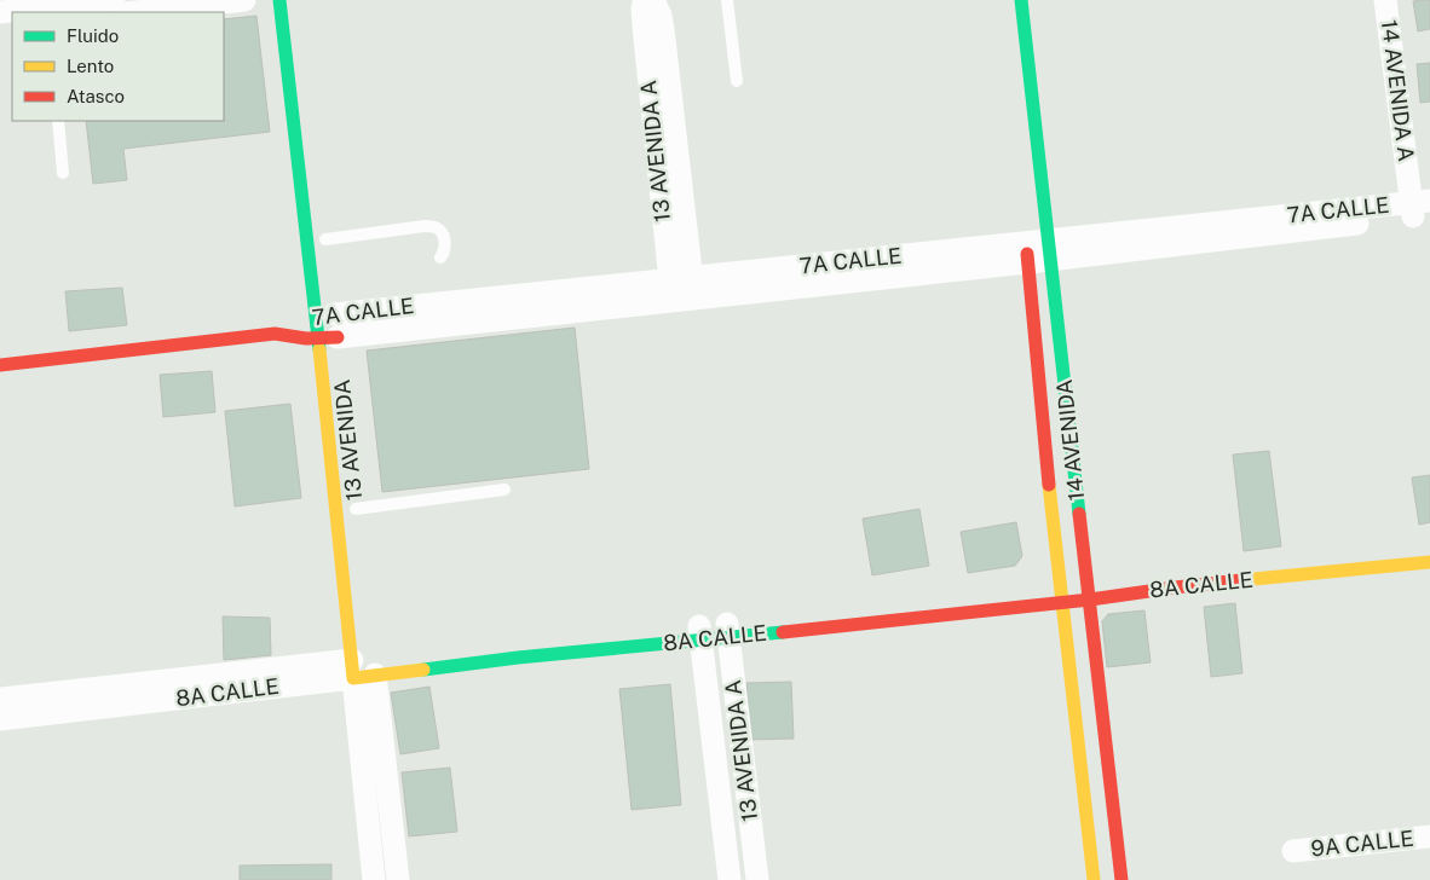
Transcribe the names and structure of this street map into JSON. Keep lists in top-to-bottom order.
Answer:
{
  "streets": {
    "street": [
      "14 AVENIDA A",
      "13 AVENIDA A",
      "7A CALLE",
      "13 AVENIDA",
      "14 AVENIDA",
      "8A CALLE",
      "9A CALLE"
    ]
  },
  "crossings": [
    ["14 AVENIDA A", "7A CALLE"],
    ["13 AVENIDA A", "7A CALLE"],
    ["13 AVENIDA A", "8A CALLE"],
    ["7A CALLE", "13 AVENIDA"],
    ["7A CALLE", "14 AVENIDA"],
    ["13 AVENIDA", "8A CALLE"],
    ["14 AVENIDA", "8A CALLE"]
  ],
  "legend": ["Fluido", "Lento", "Atasco"]
}
